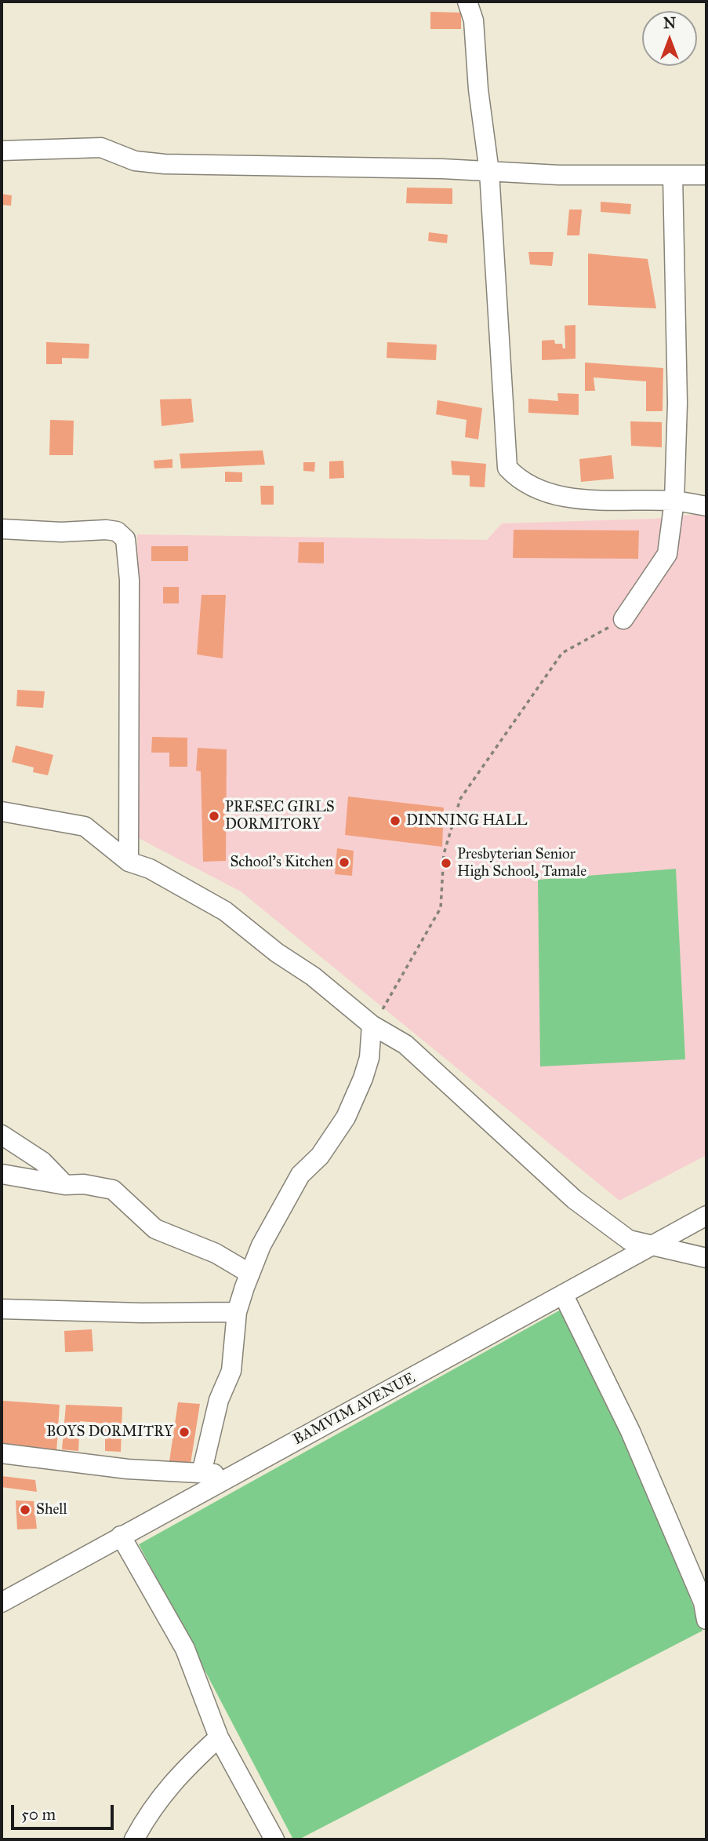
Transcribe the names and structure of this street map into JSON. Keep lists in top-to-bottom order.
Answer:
{
  "streets": {
    "street": ["BAMVIM AVENUE"]
  },
  "places": [
    "PRESEC GIRLS DORMITORY",
    "DINNING HALL",
    "School's Kitchen",
    "Presbyterian Senior High School, Tamale",
    "BOYS DORMITRY",
    "Shell"
  ],
  "scale_bar": "50 m",
  "north": "top"
}
